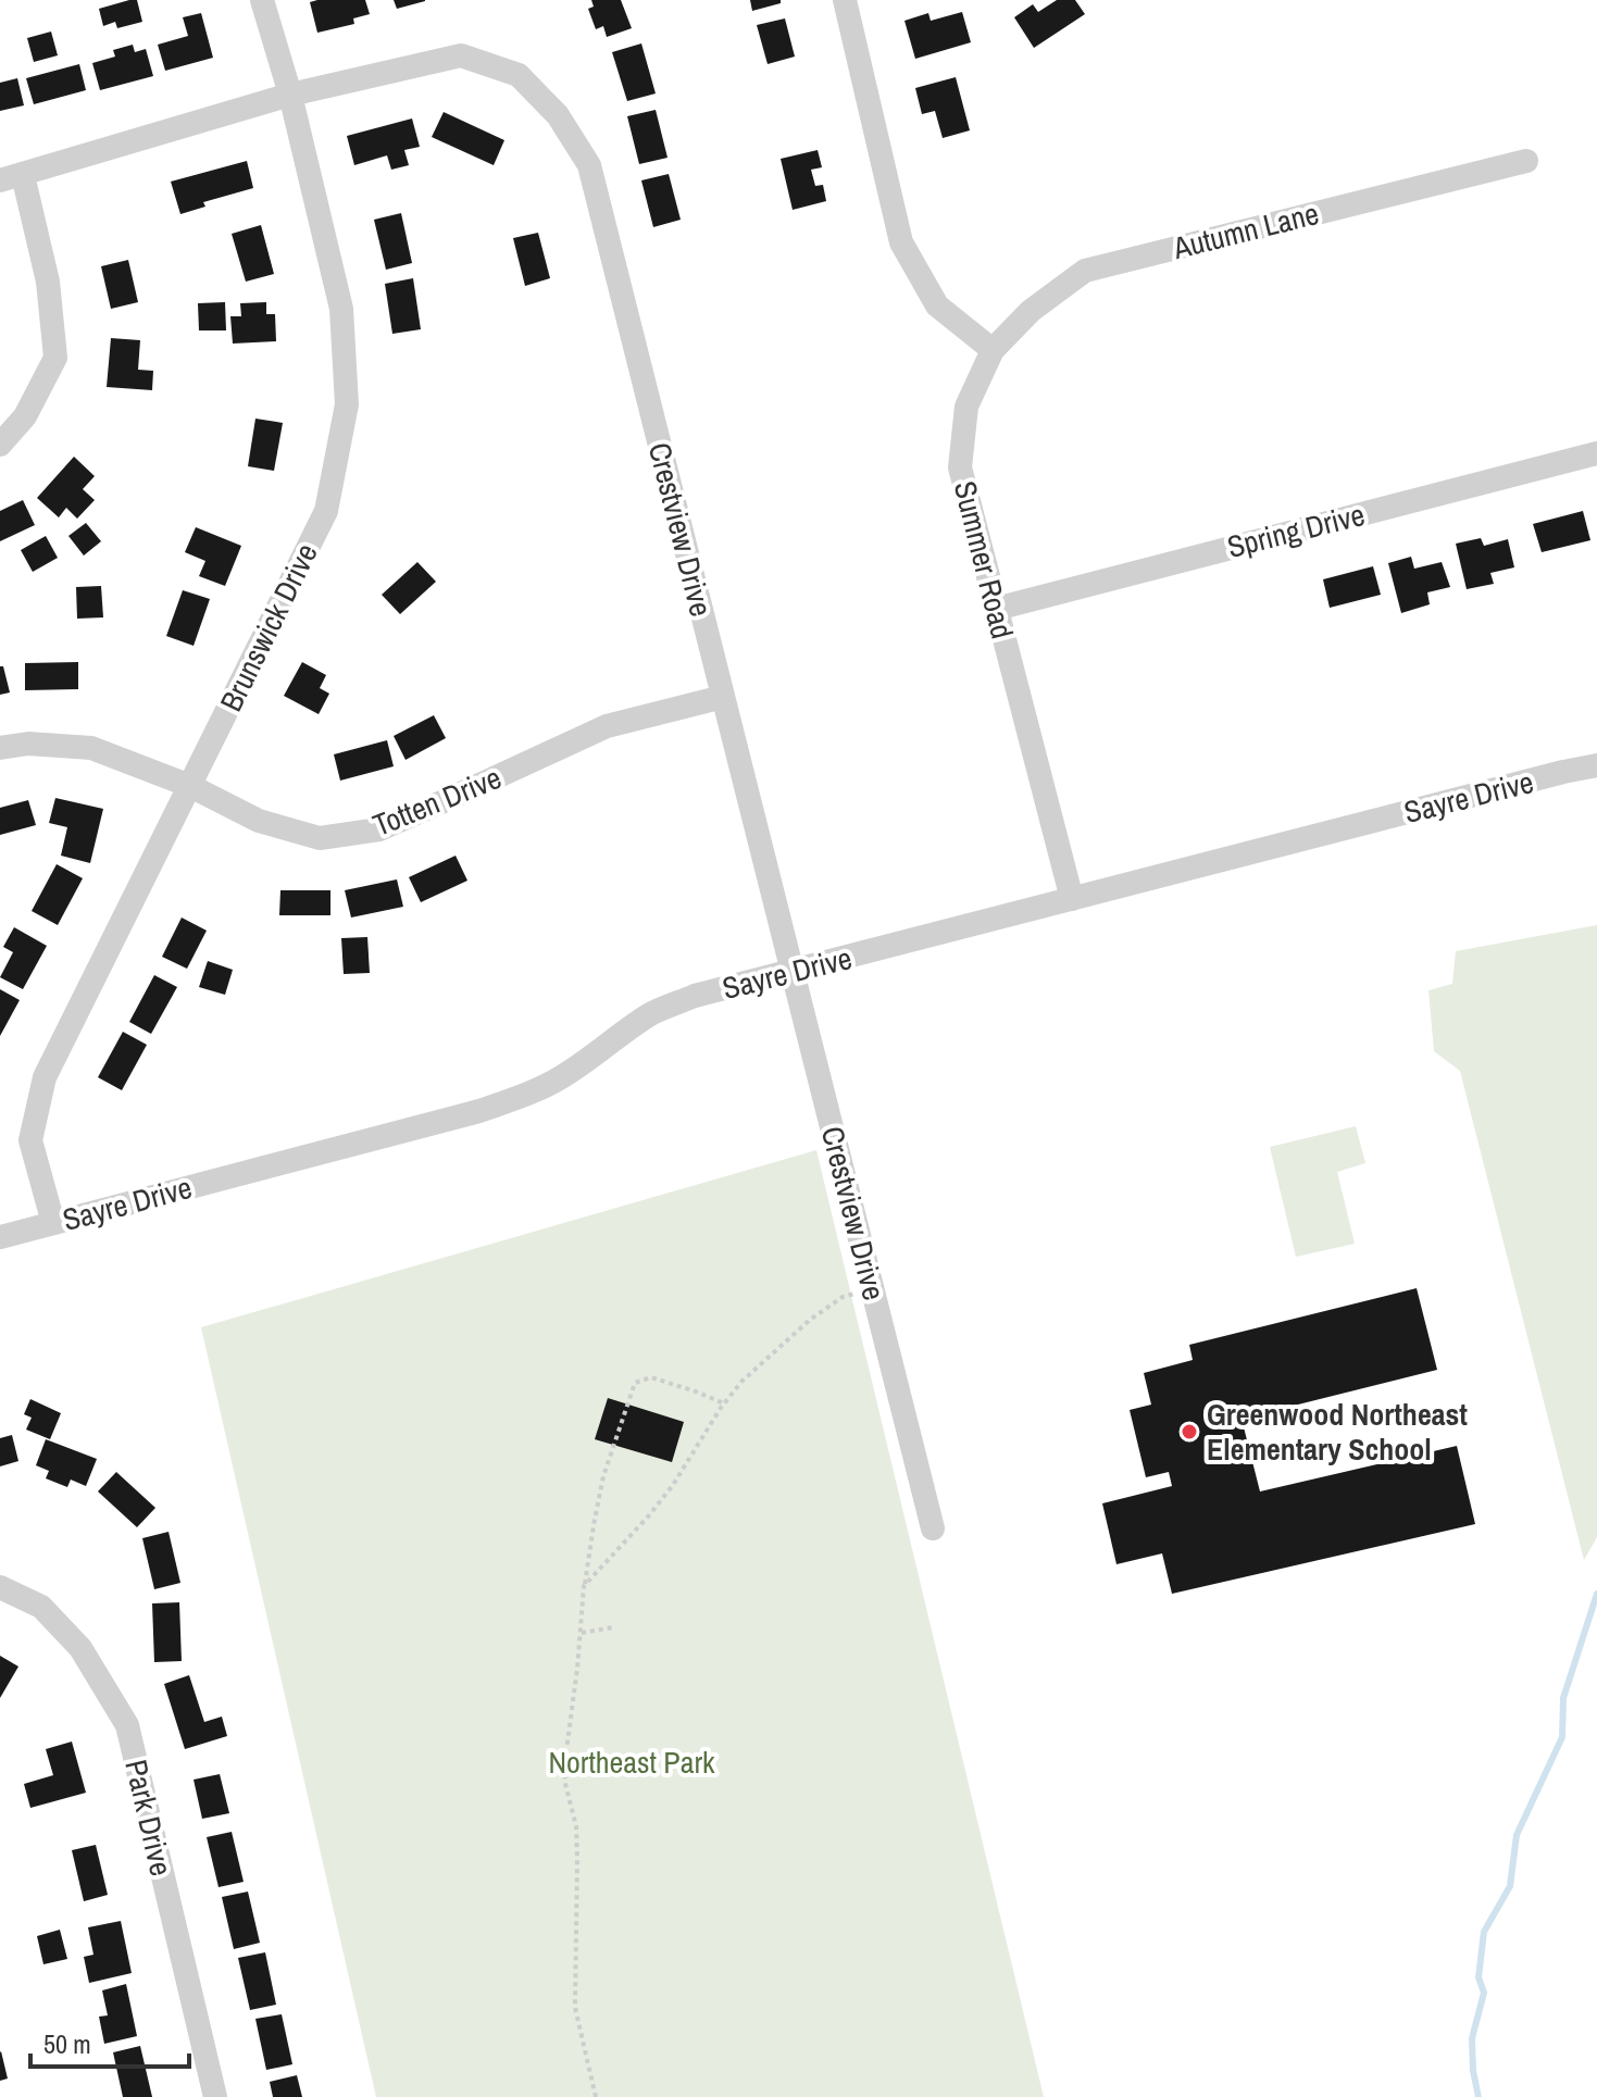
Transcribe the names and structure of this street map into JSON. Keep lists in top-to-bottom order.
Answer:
{
  "streets": {
    "street": [
      "Autumn Lane",
      "Crestview Drive",
      "Spring Drive",
      "Summer Road",
      "Brunswick Drive",
      "Sayre Drive",
      "Totten Drive",
      "Park Drive"
    ]
  },
  "crossings": [
    ["Autumn Lane", "Summer Road"],
    ["Crestview Drive", "Brunswick Drive"],
    ["Crestview Drive", "Sayre Drive"],
    ["Crestview Drive", "Totten Drive"],
    ["Spring Drive", "Summer Road"],
    ["Summer Road", "Sayre Drive"],
    ["Brunswick Drive", "Sayre Drive"],
    ["Brunswick Drive", "Totten Drive"]
  ],
  "parks": ["Northeast Park"],
  "places": ["Greenwood Northeast Elementary School"],
  "scale_bar": "50 m"
}
